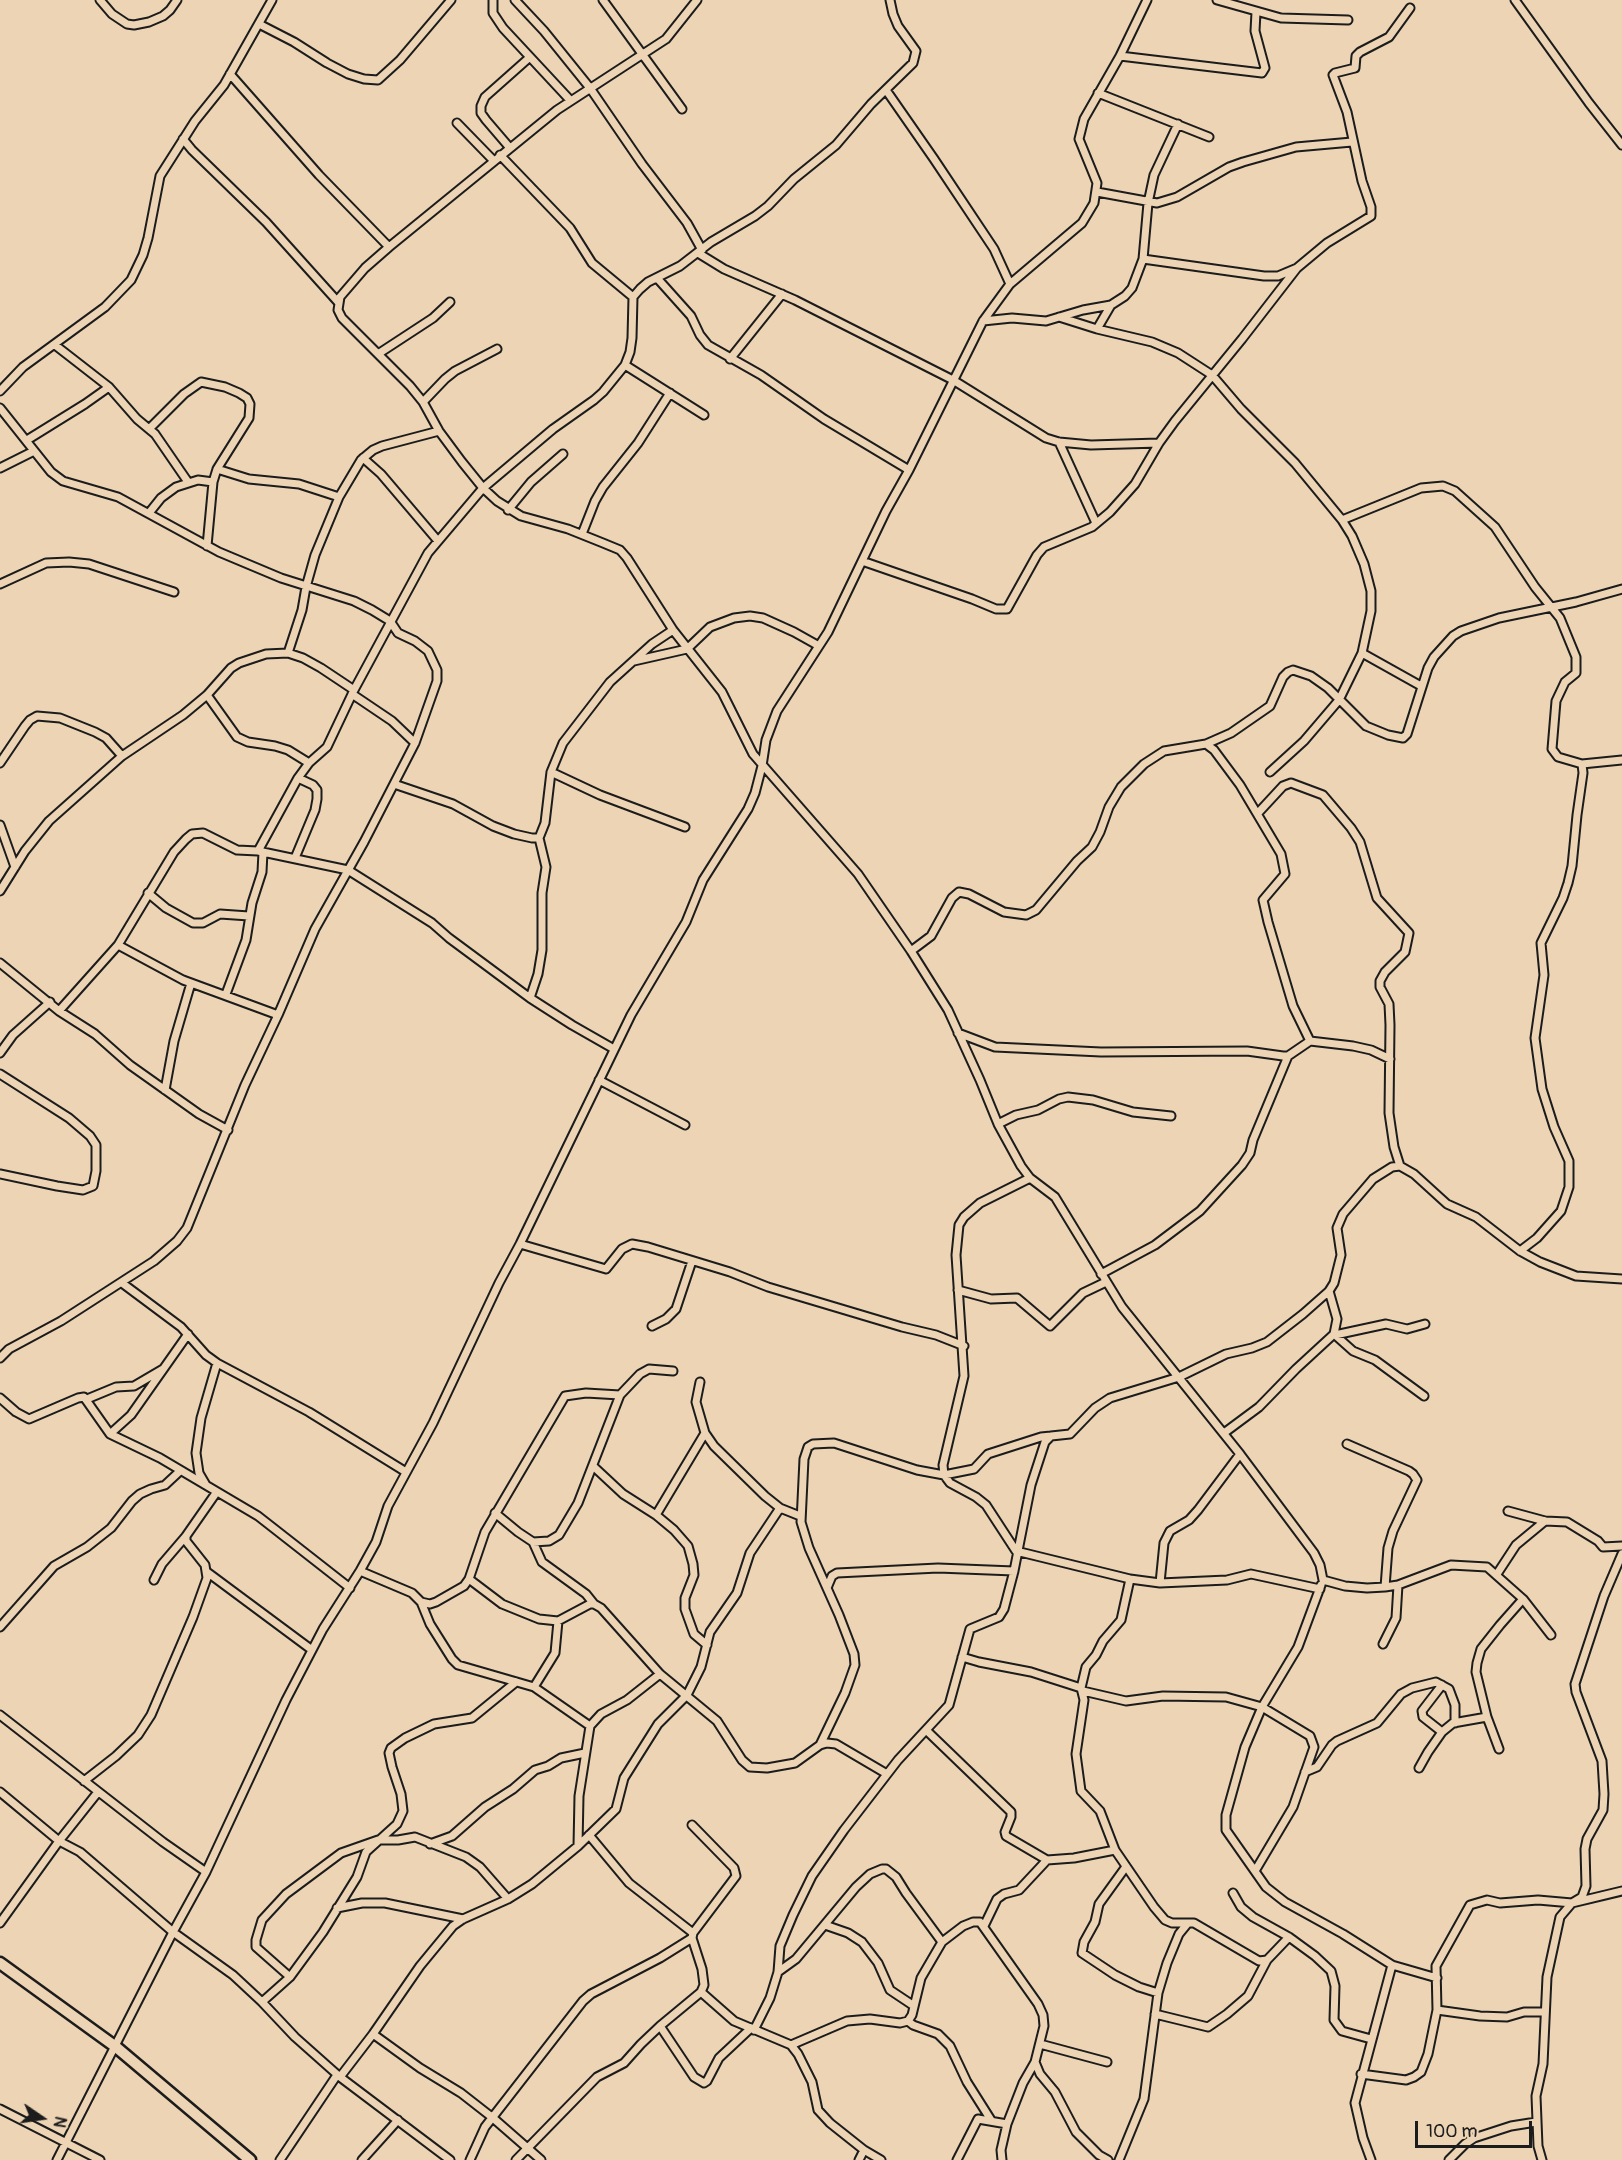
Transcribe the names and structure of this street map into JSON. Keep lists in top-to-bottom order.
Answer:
{
  "scale_bar": "100 m",
  "north": "right"
}
